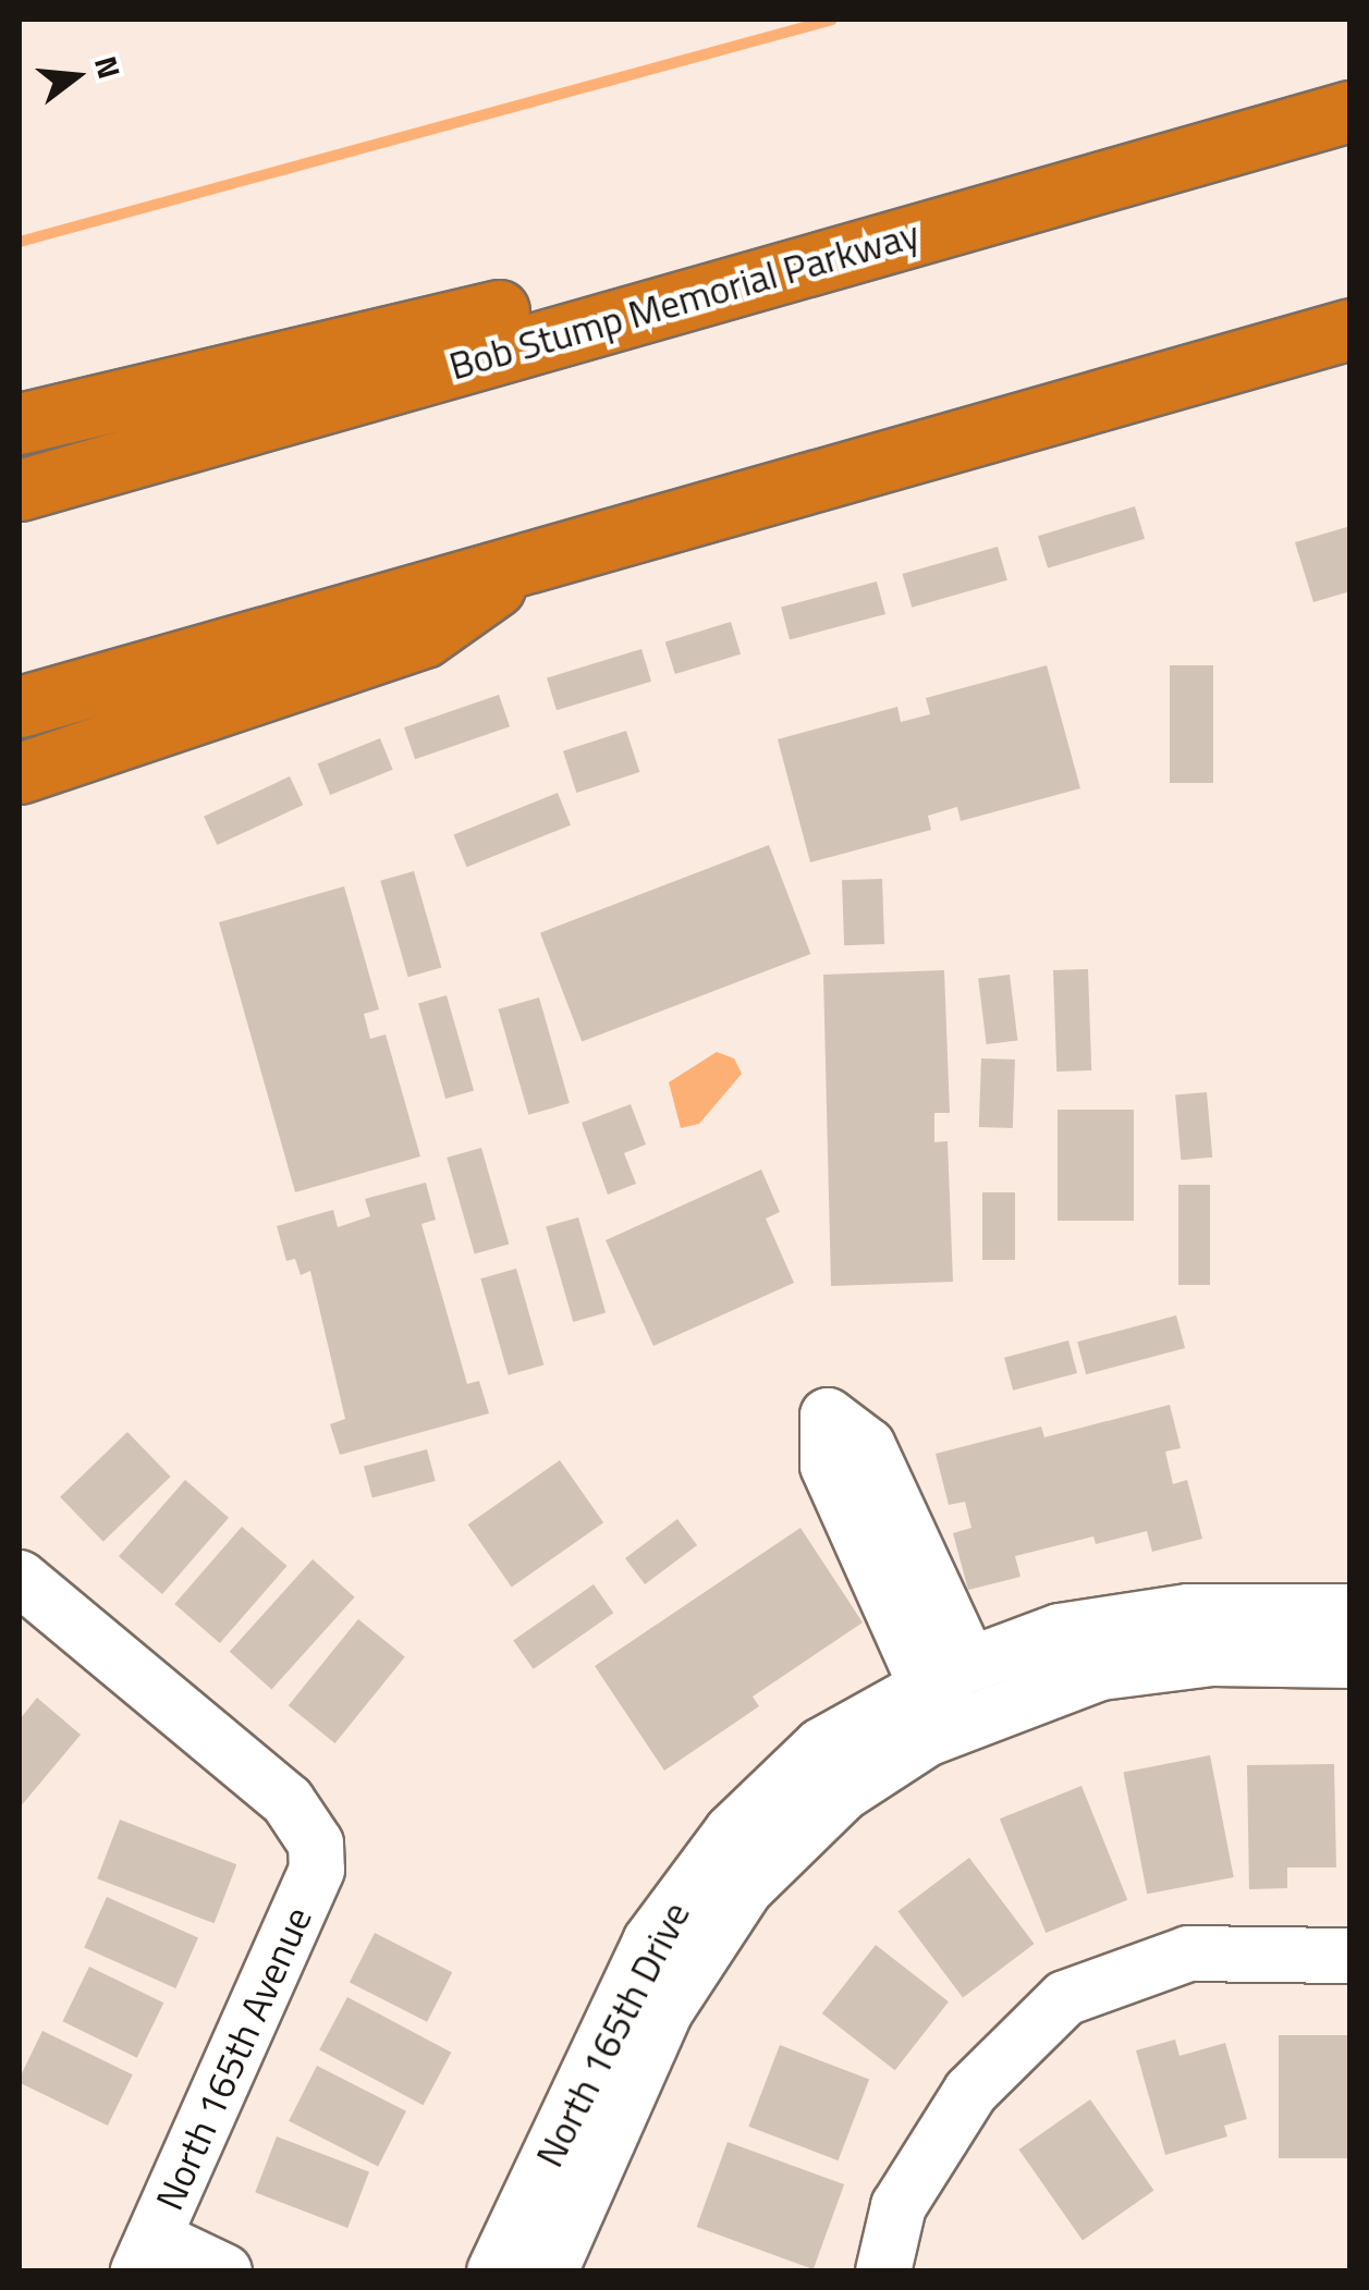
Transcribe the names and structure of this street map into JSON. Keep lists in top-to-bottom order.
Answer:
{
  "streets": {
    "highway": ["Bob Stump Memorial Parkway"],
    "street": ["North 165th Drive", "North 165th Avenue"]
  },
  "north": "right"
}
